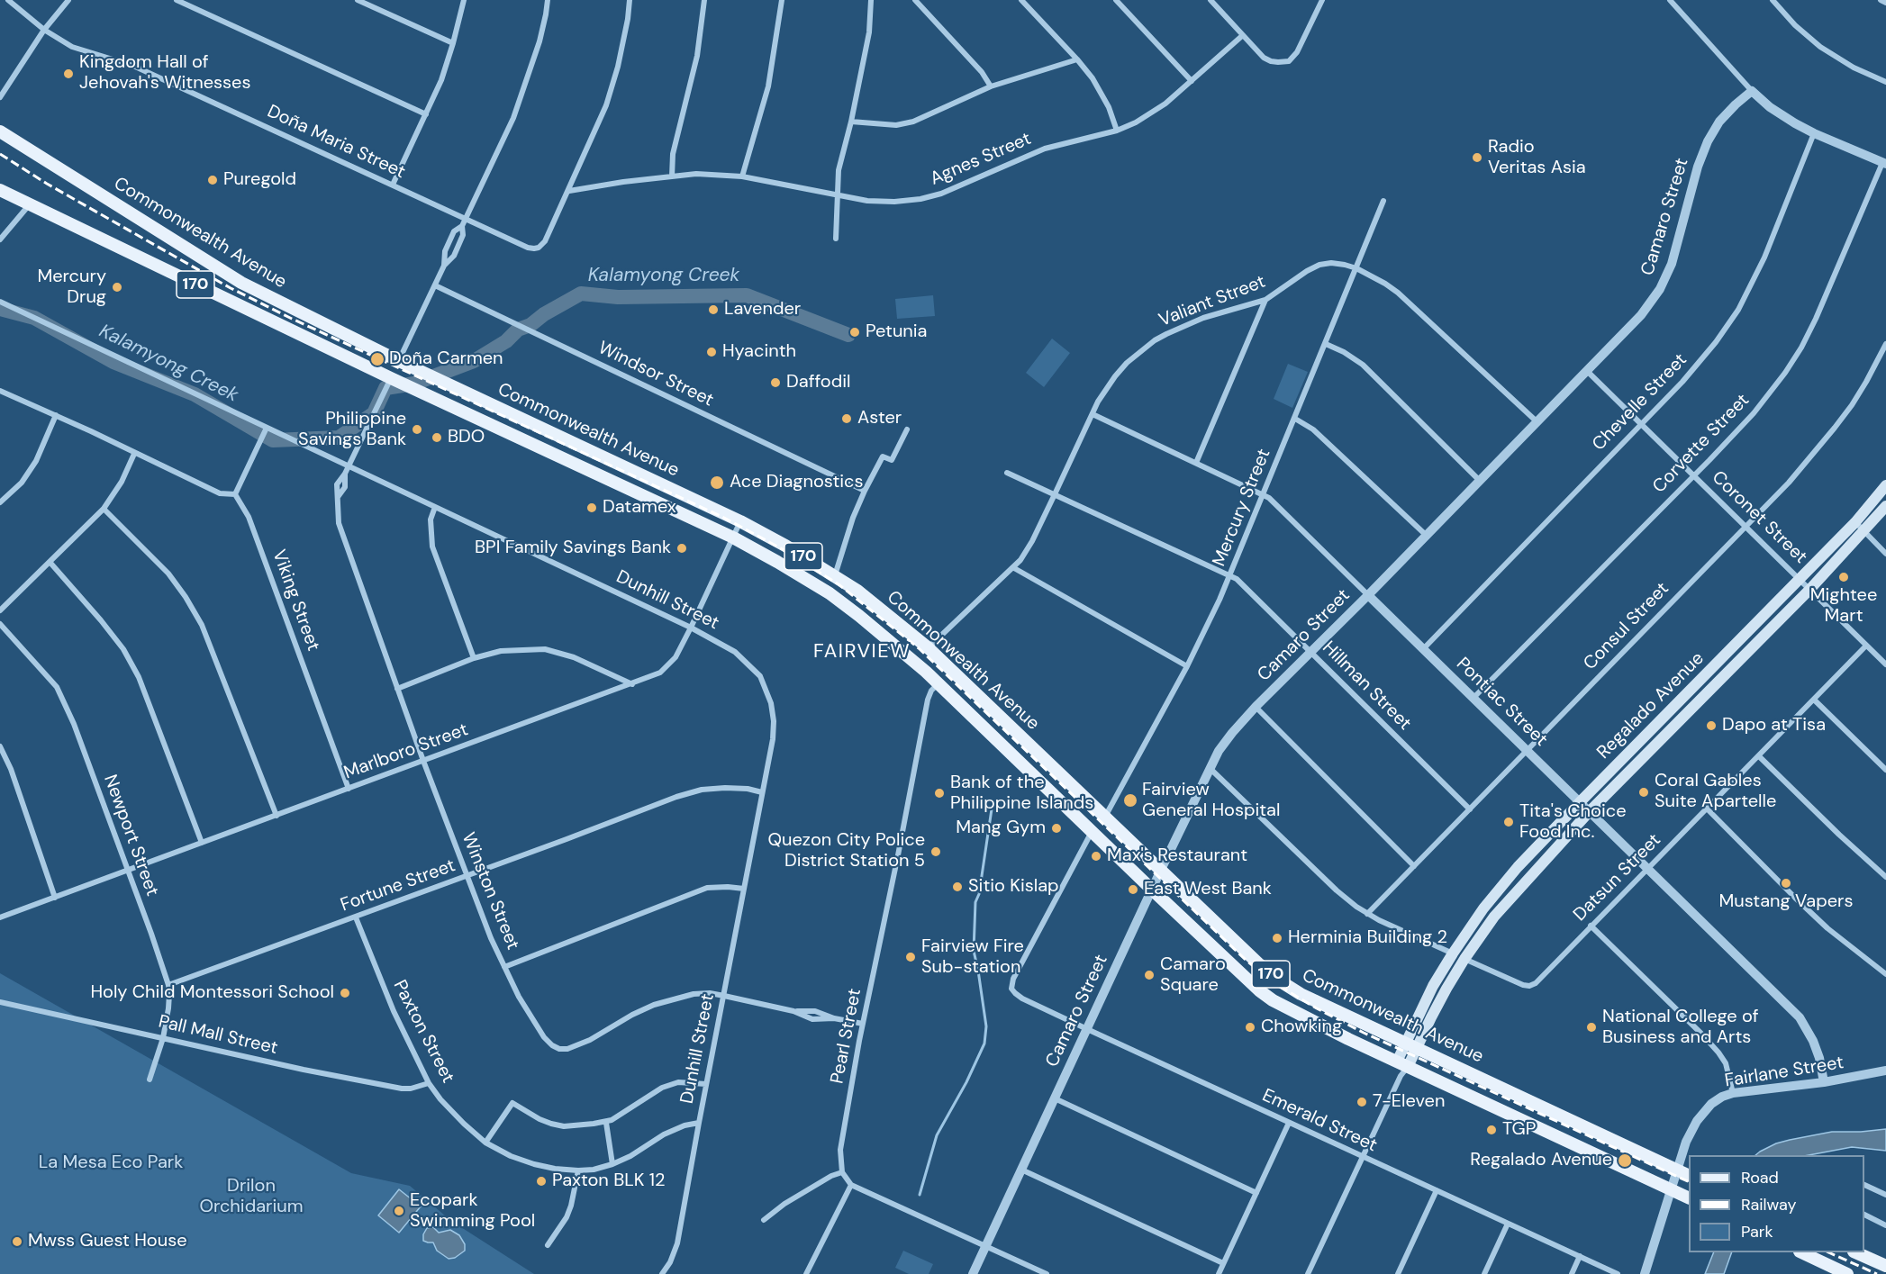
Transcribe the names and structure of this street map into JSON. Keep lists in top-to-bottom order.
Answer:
{
  "streets": {
    "main road": ["Commonwealth Avenue", "170", "Regalado Avenue"],
    "street": [
      "Doña Maria Street",
      "Agnes Street",
      "Camaro Street",
      "Valiant Street",
      "Windsor Street",
      "Chevelle Street",
      "Corvette Street",
      "Mercury Street",
      "Coronet Street",
      "Viking Street",
      "Dunhill Street",
      "Consul Street",
      "Hillman Street",
      "Pontiac Street",
      "Marlboro Street",
      "Newport Street",
      "Datsun Street",
      "Fortune Street",
      "Winston Street",
      "Paxton Street",
      "Pall Mall Street",
      "Pearl Street",
      "Fairlane Street",
      "Emerald Street"
    ]
  },
  "crossings": [
    ["Doña Maria Street", "Agnes Street"],
    ["Camaro Street", "Commonwealth Avenue"],
    ["Camaro Street", "Valiant Street"],
    ["Camaro Street", "Coronet Street"],
    ["Camaro Street", "Hillman Street"],
    ["Camaro Street", "Pontiac Street"],
    ["Camaro Street", "Emerald Street"],
    ["Commonwealth Avenue", "Valiant Street"],
    ["Commonwealth Avenue", "Mercury Street"],
    ["Commonwealth Avenue", "Regalado Avenue"],
    ["Commonwealth Avenue", "Marlboro Street"],
    ["Commonwealth Avenue", "Winston Street"],
    ["Commonwealth Avenue", "Pearl Street"],
    ["Commonwealth Avenue", "Fairlane Street"],
    ["Commonwealth Avenue", "Emerald Street"],
    ["Valiant Street", "Mercury Street"],
    ["Valiant Street", "Hillman Street"],
    ["Valiant Street", "Pontiac Street"],
    ["Chevelle Street", "Coronet Street"],
    ["Chevelle Street", "Pontiac Street"],
    ["Corvette Street", "Coronet Street"],
    ["Corvette Street", "Pontiac Street"],
    ["Mercury Street", "Hillman Street"],
    ["Mercury Street", "Pontiac Street"],
    ["Coronet Street", "Consul Street"],
    ["Coronet Street", "Regalado Avenue"],
    ["Coronet Street", "Datsun Street"],
    ["Viking Street", "Marlboro Street"],
    ["Dunhill Street", "Marlboro Street"],
    ["Dunhill Street", "Fortune Street"],
    ["Dunhill Street", "Winston Street"],
    ["Dunhill Street", "Paxton Street"],
    ["Consul Street", "Hillman Street"],
    ["Consul Street", "Pontiac Street"],
    ["Pontiac Street", "Regalado Avenue"],
    ["Pontiac Street", "Datsun Street"],
    ["Pontiac Street", "Fairlane Street"],
    ["Regalado Avenue", "Datsun Street"],
    ["Regalado Avenue", "Emerald Street"],
    ["Marlboro Street", "Newport Street"],
    ["Marlboro Street", "Winston Street"],
    ["Newport Street", "Fortune Street"],
    ["Newport Street", "Pall Mall Street"],
    ["Fortune Street", "Winston Street"],
    ["Fortune Street", "Paxton Street"],
    ["Winston Street", "Pearl Street"],
    ["Paxton Street", "Pall Mall Street"]
  ],
  "districts": ["FAIRVIEW"],
  "water": ["Kalamyong Creek"],
  "parks": ["La Mesa Eco Park", "Drilon Orchidarium"],
  "places": [
    "Kingdom Hall of Jehovah's Witnesses",
    "Radio Veritas Asia",
    "Puregold",
    "Mercury Drug",
    "Lavender",
    "Petunia",
    "Hyacinth",
    "Doña Carmen",
    "Daffodil",
    "Aster",
    "Philippine Savings Bank",
    "BDO",
    "Ace Diagnostics",
    "Datamex",
    "BPI Family Savings Bank",
    "Mightee Mart",
    "Dapo at Tisa",
    "Coral Gables Suite Apartelle",
    "Bank of the Philippine Islands",
    "Fairview General Hospital",
    "Tita's Choice Food Inc.",
    "Mang Gym",
    "Quezon City Police District Station 5",
    "Max's Restaurant",
    "Mustang Vapers",
    "Sitio Kislap",
    "East West Bank",
    "Herminia Building 2",
    "Fairview Fire Sub-station",
    "Camaro Square",
    "Holy Child Montessori School",
    "Chowking",
    "National College of Business and Arts",
    "7-Eleven",
    "TGP",
    "Regalado Avenue",
    "Paxton BLK 12",
    "Ecopark Swimming Pool",
    "Mwss Guest House"
  ],
  "legend": ["Road", "Railway", "Park"]
}
